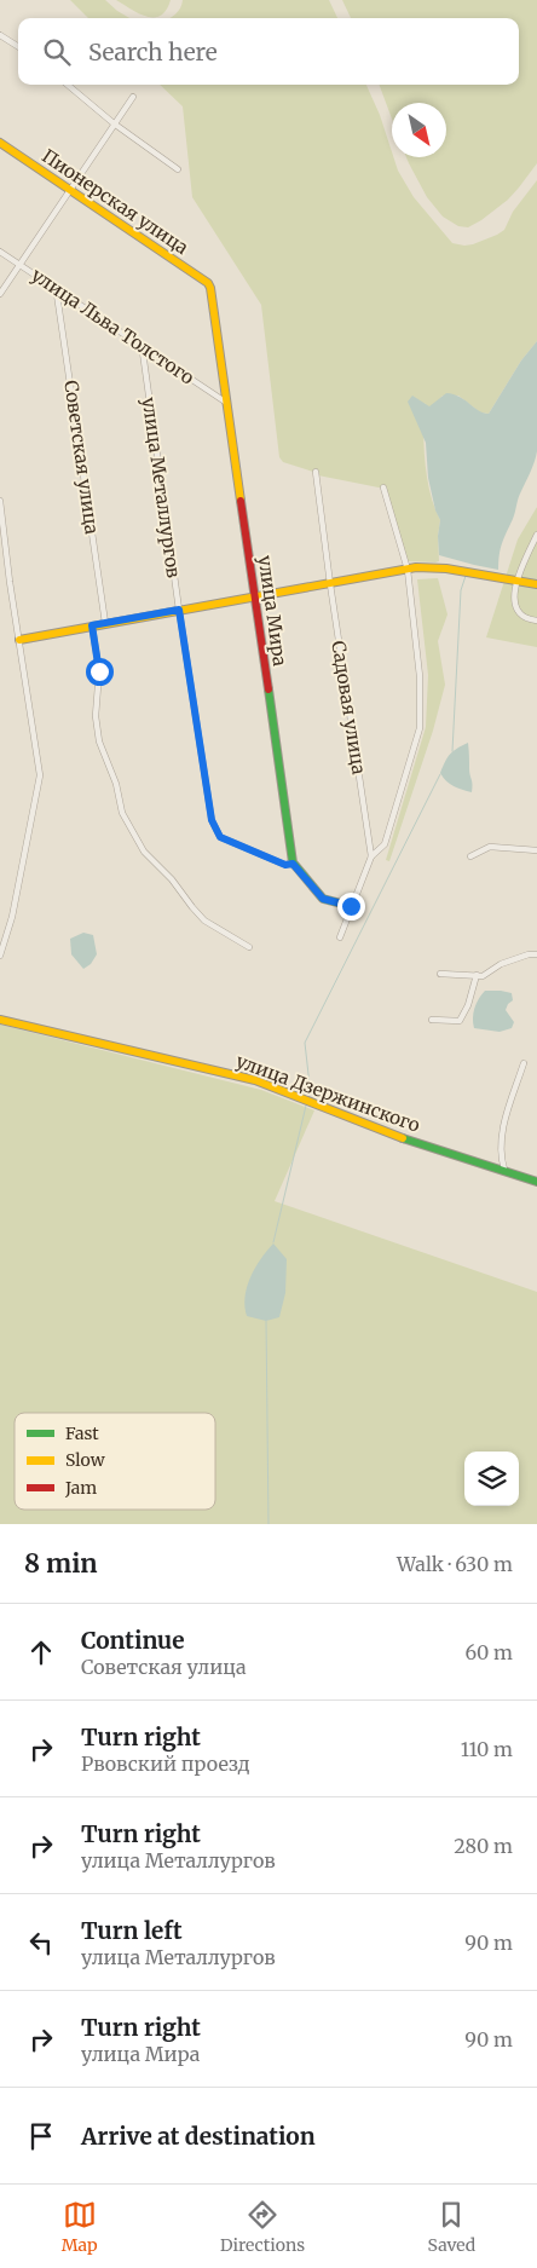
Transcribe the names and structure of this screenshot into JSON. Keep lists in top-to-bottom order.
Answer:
{
  "streets": {
    "street": [
      "Пионерская улица",
      "улица Льва Толстого",
      "Советская улица",
      "улица Металлургов",
      "улица Мира",
      "Садовая улица",
      "улица Дзержинского"
    ]
  },
  "crossings": [
    ["Пионерская улица", "улица Мира"],
    ["улица Льва Толстого", "Советская улица"],
    ["улица Льва Толстого", "улица Металлургов"],
    ["улица Льва Толстого", "улица Мира"],
    ["улица Металлургов", "улица Мира"]
  ],
  "legend": ["Fast", "Slow", "Jam"],
  "north": "bottom right",
  "page": {
    "search": "Search here",
    "heading": ["8 min", "Walk · 630 m"],
    "list": [
      ["Continue", "Советская улица", "60 m"],
      ["Turn right", "Рвовский проезд", "110 m"],
      ["Turn right", "улица Металлургов", "280 m"],
      ["Turn left", "улица Металлургов", "90 m"],
      ["Turn right", "улица Мира", "90 m"],
      "Arrive at destination"
    ],
    "nav": ["Map", "Directions", "Saved"]
  }
}
